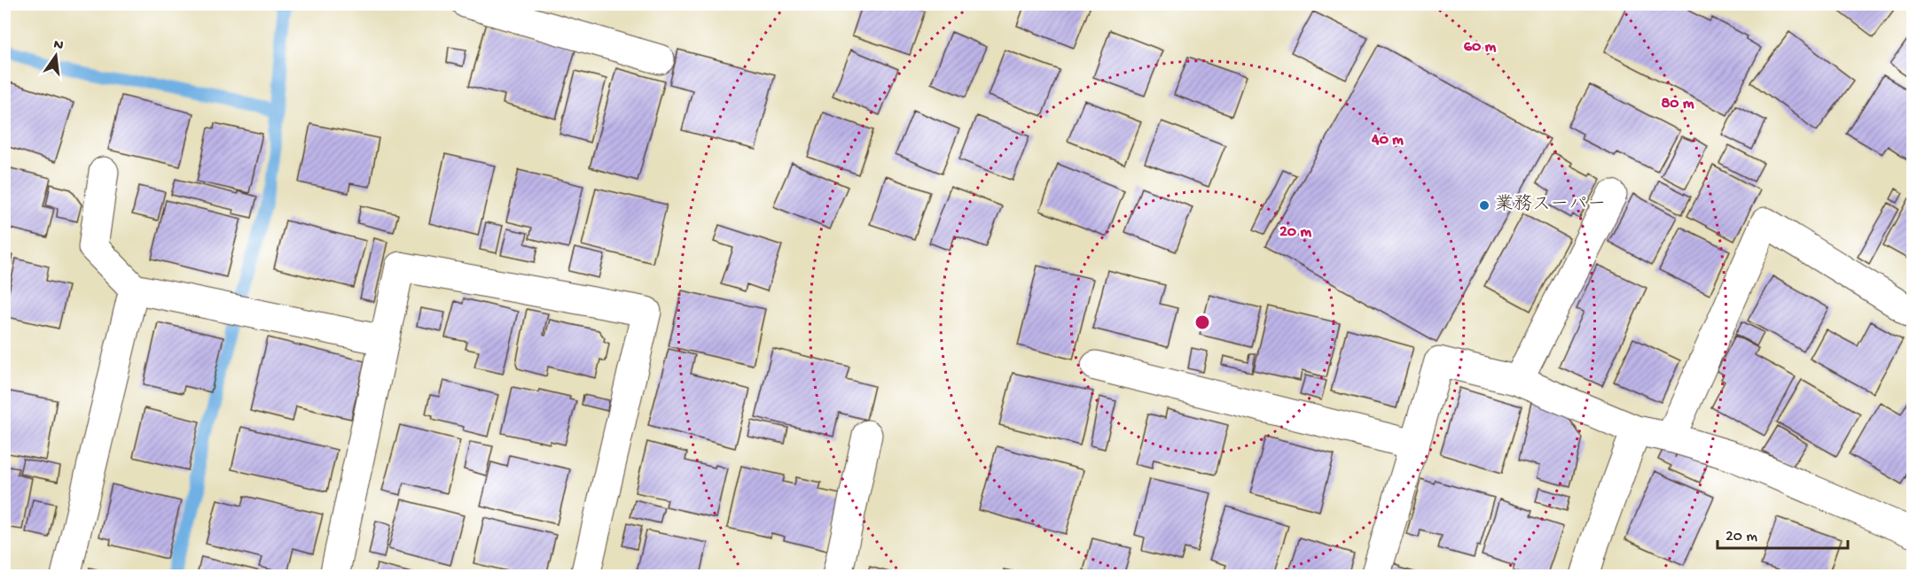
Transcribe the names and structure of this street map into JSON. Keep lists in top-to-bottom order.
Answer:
{
  "places": ["業務スーパー"],
  "scale_bar": "20 m",
  "north": "top",
  "rings": [
    "60 m",
    "80 m",
    "40 m",
    "20 m"
  ]
}
